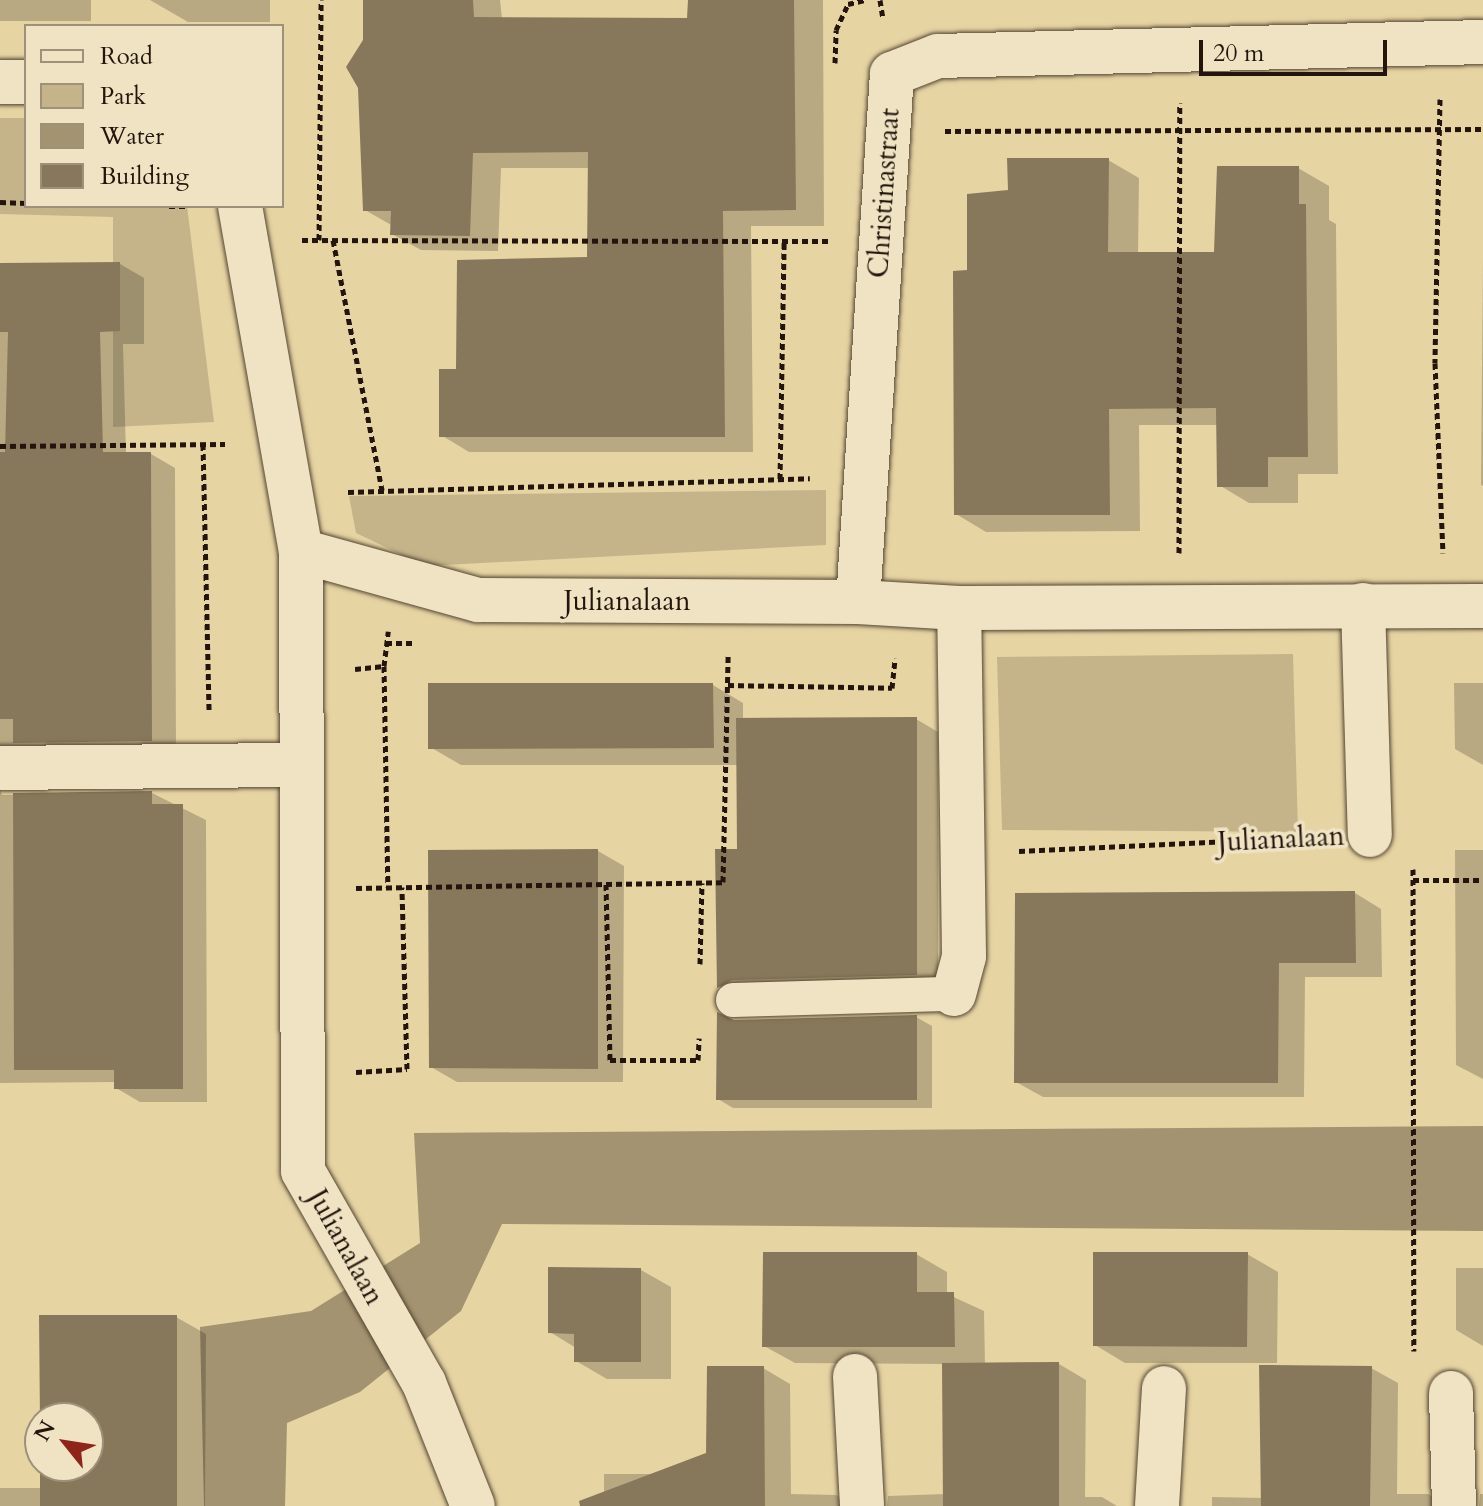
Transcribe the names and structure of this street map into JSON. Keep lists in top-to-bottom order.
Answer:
{
  "streets": {
    "street": ["Christinastraat", "Julianalaan"]
  },
  "crossings": [
    ["Christinastraat", "Julianalaan"]
  ],
  "legend": [
    "Road",
    "Park",
    "Water",
    "Building"
  ],
  "scale_bar": "20 m",
  "north": "top left"
}
